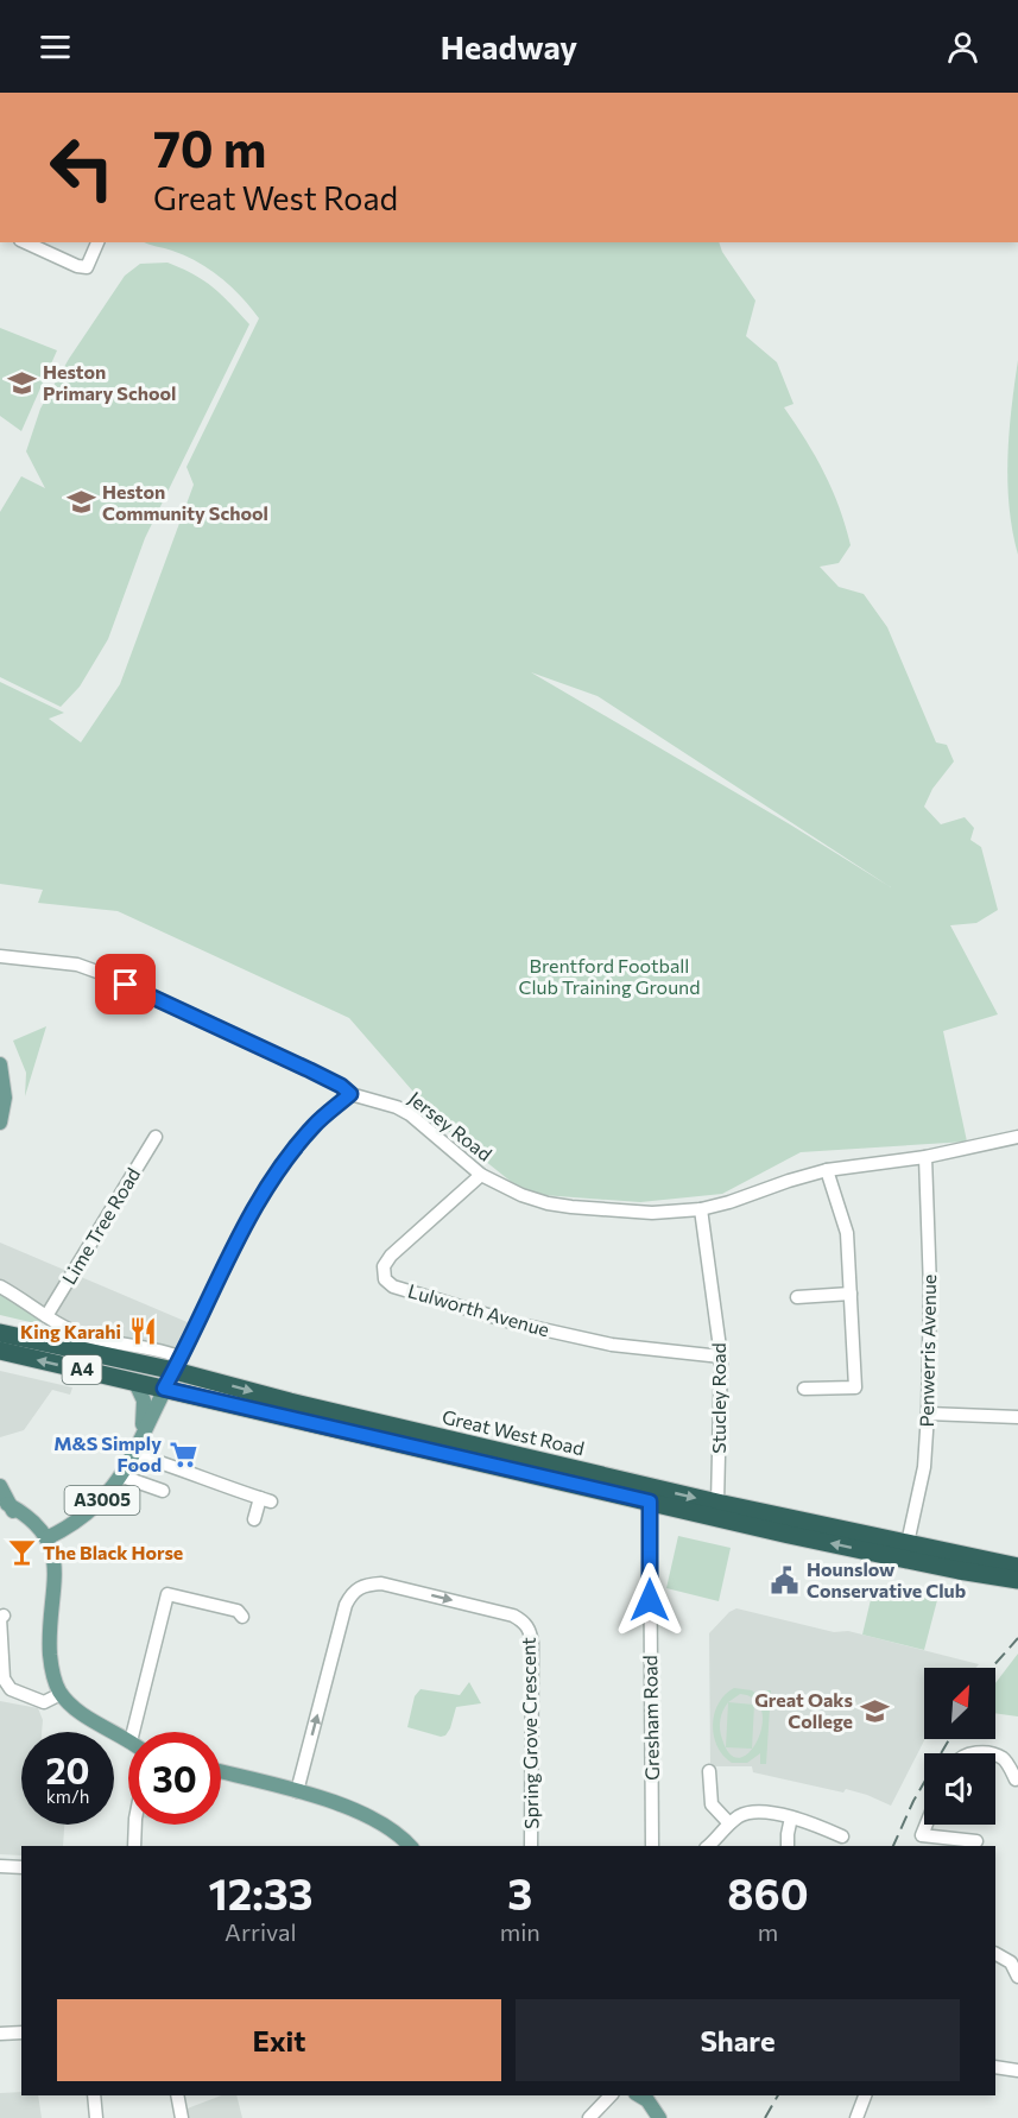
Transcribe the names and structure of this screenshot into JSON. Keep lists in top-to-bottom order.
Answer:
{
  "streets": {
    "highway": ["A4", "Great West Road"],
    "main road": ["A3005"],
    "street": [
      "Jersey Road",
      "Lime Tree Road",
      "Lulworth Avenue",
      "Penwerris Avenue",
      "Stucley Road",
      "Gresham Road",
      "Spring Grove Crescent"
    ]
  },
  "crossings": [
    ["Jersey Road", "Lulworth Avenue"],
    ["Jersey Road", "Penwerris Avenue"],
    ["Jersey Road", "Stucley Road"],
    ["Lulworth Avenue", "Stucley Road"],
    ["Penwerris Avenue", "Great West Road"],
    ["Stucley Road", "Great West Road"],
    ["Great West Road", "A3005"],
    ["Great West Road", "Gresham Road"]
  ],
  "parks": ["Brentford Football Club Training Ground"],
  "places": {
    "school or university": ["Heston Primary School", "Heston Community School", "Great Oaks College"],
    "restaurant": ["King Karahi"],
    "supermarket": ["M&S Simply Food"],
    "bar": ["The Black Horse"],
    "public building": ["Hounslow Conservative Club"]
  },
  "north": "top right",
  "page": {
    "header": "Headway",
    "turn": ["70 m", "Great West Road"],
    "speed": "20 km/h",
    "limit": "30",
    "eta": [
      "12:33",
      "Arrival",
      "3",
      "min",
      "860",
      "m"
    ],
    "buttons": ["Exit", "Share"]
  }
}
